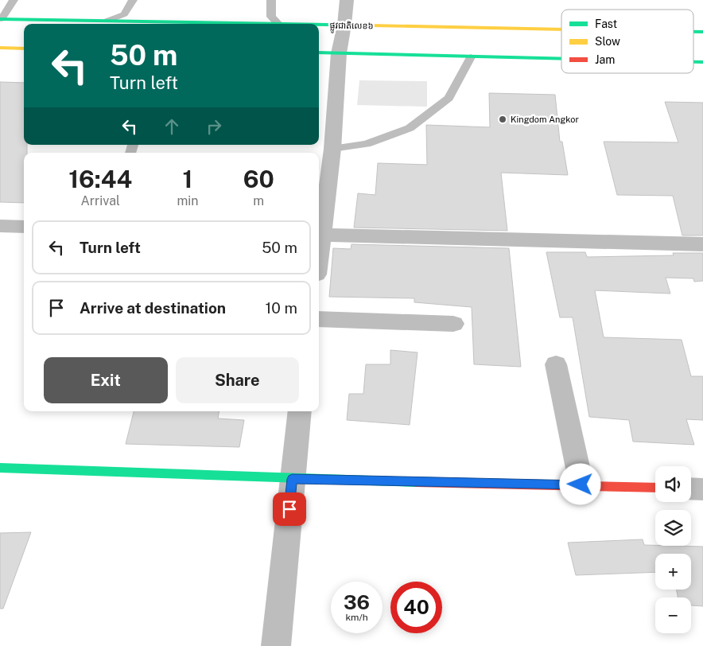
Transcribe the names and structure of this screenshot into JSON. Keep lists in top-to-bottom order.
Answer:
{
  "streets": {
    "main road": ["ផ្លូវជាតិលេខ៦"]
  },
  "places": ["Kingdom Angkor"],
  "legend": ["Fast", "Slow", "Jam"],
  "page": {
    "turn": ["50 m", "Turn left"],
    "eta": [
      "16:44",
      "Arrival",
      "1",
      "min",
      "60",
      "m"
    ],
    "list": [
      {
        "name": "Turn left",
        "value": "50 m"
      },
      {
        "name": "Arrive at destination",
        "value": "10 m"
      }
    ],
    "buttons": ["Exit", "Share"],
    "map_buttons": ["+", "−"],
    "speed": "36 km/h",
    "limit": "40"
  }
}
